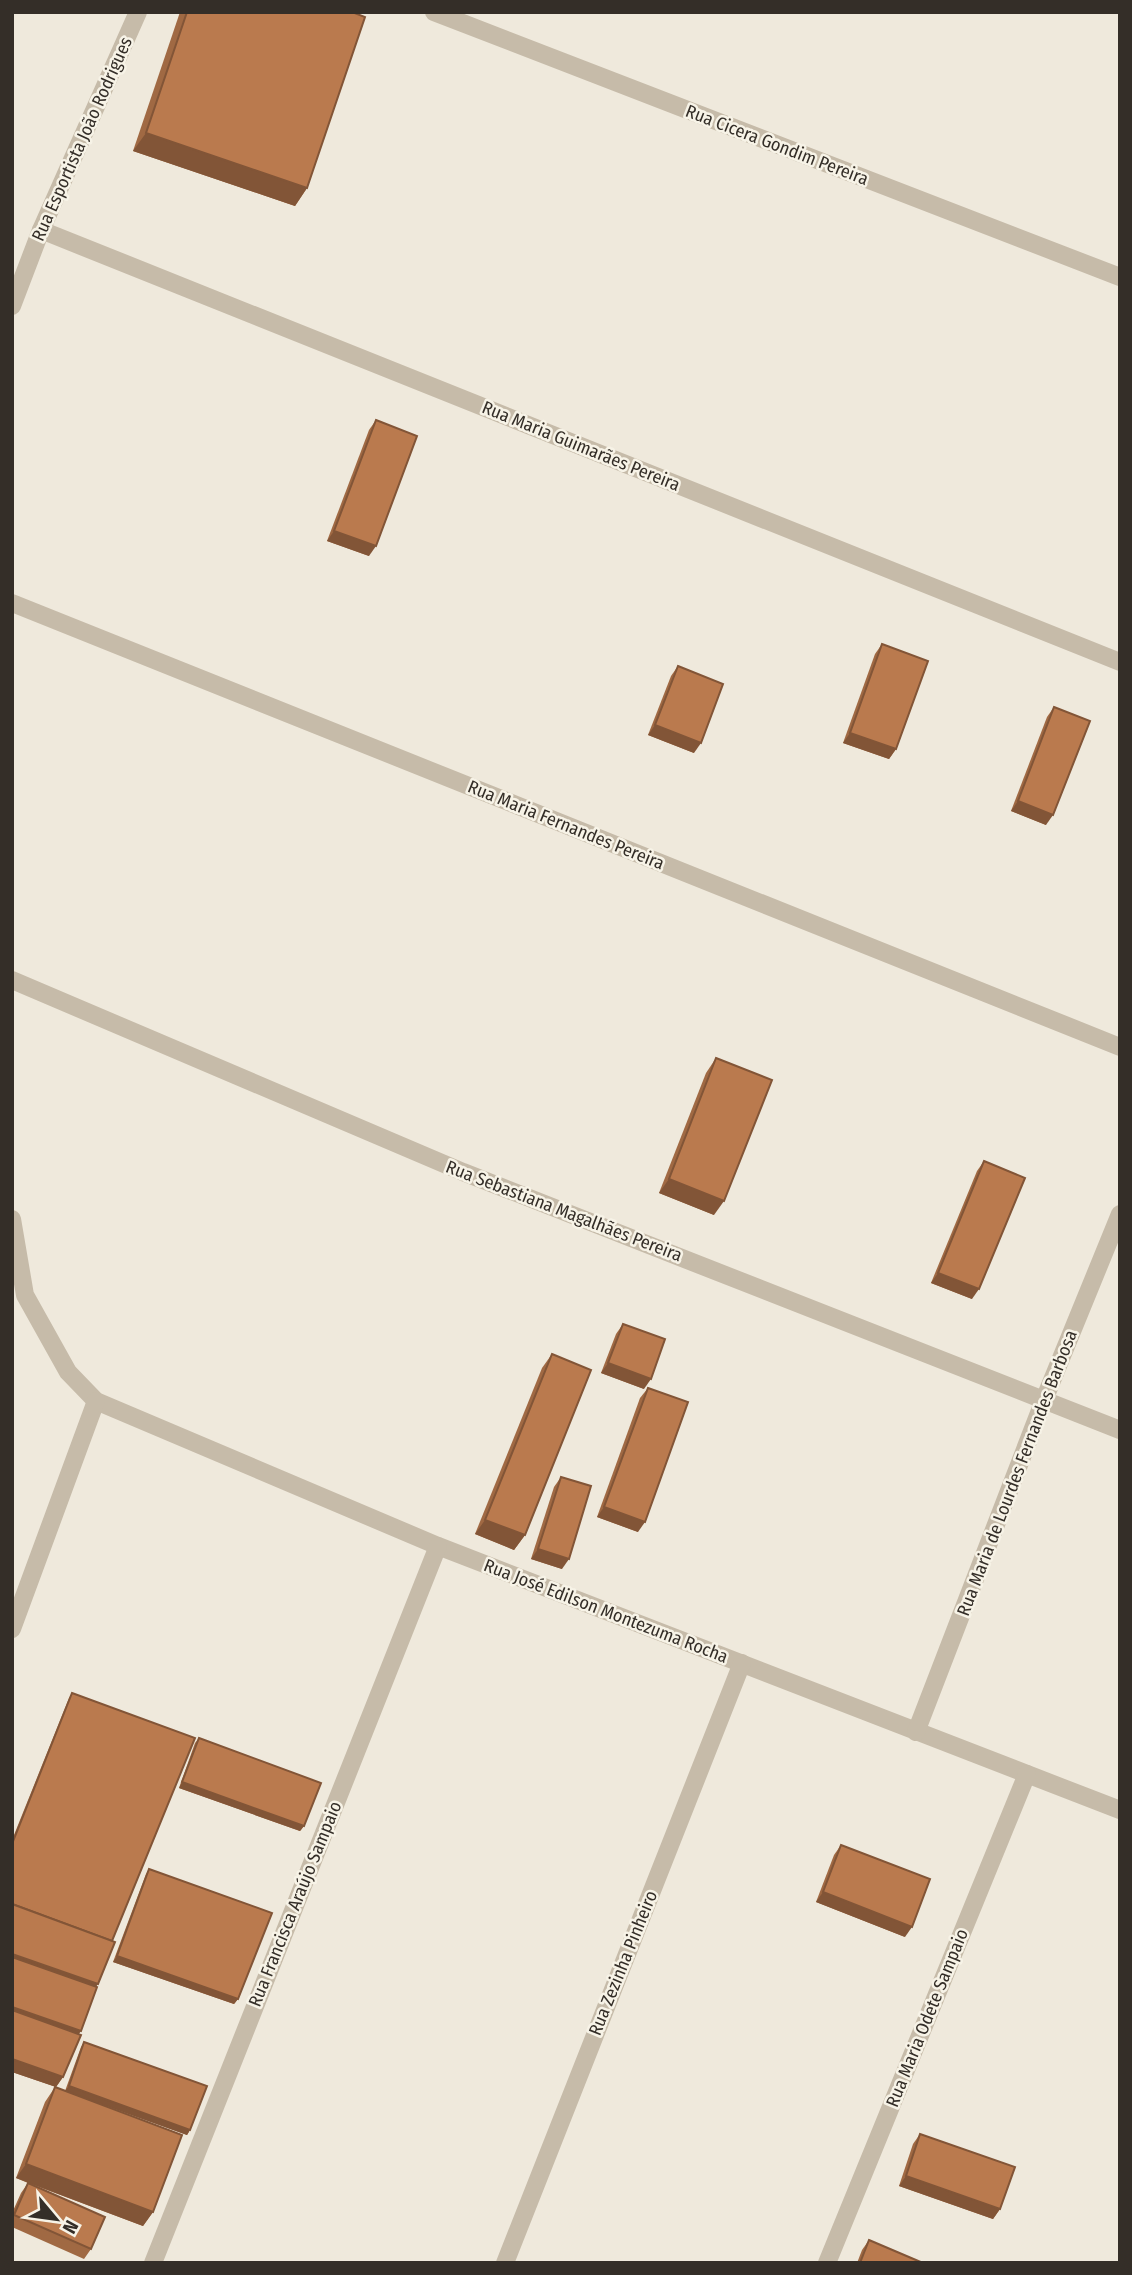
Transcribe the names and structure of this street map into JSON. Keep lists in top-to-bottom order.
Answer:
{
  "streets": {
    "street": [
      "Rua Esportista João Rodrigues",
      "Rua Cicera Gondim Pereira",
      "Rua Maria Guimarães Pereira",
      "Rua Maria Fernandes Pereira",
      "Rua Sebastiana Magalhães Pereira",
      "Rua Maria de Lourdes Fernandes Barbosa",
      "Rua José Edilson Montezuma Rocha",
      "Rua Francisca Araújo Sampaio",
      "Rua Zezinha Pinheiro",
      "Rua Maria Odete Sampaio"
    ]
  },
  "crossings": [
    ["Rua Esportista João Rodrigues", "Rua Maria Guimarães Pereira"],
    ["Rua Sebastiana Magalhães Pereira", "Rua Maria de Lourdes Fernandes Barbosa"],
    ["Rua Maria de Lourdes Fernandes Barbosa", "Rua José Edilson Montezuma Rocha"],
    ["Rua José Edilson Montezuma Rocha", "Rua Francisca Araújo Sampaio"],
    ["Rua José Edilson Montezuma Rocha", "Rua Zezinha Pinheiro"],
    ["Rua José Edilson Montezuma Rocha", "Rua Maria Odete Sampaio"]
  ],
  "north": "bottom right"
}
